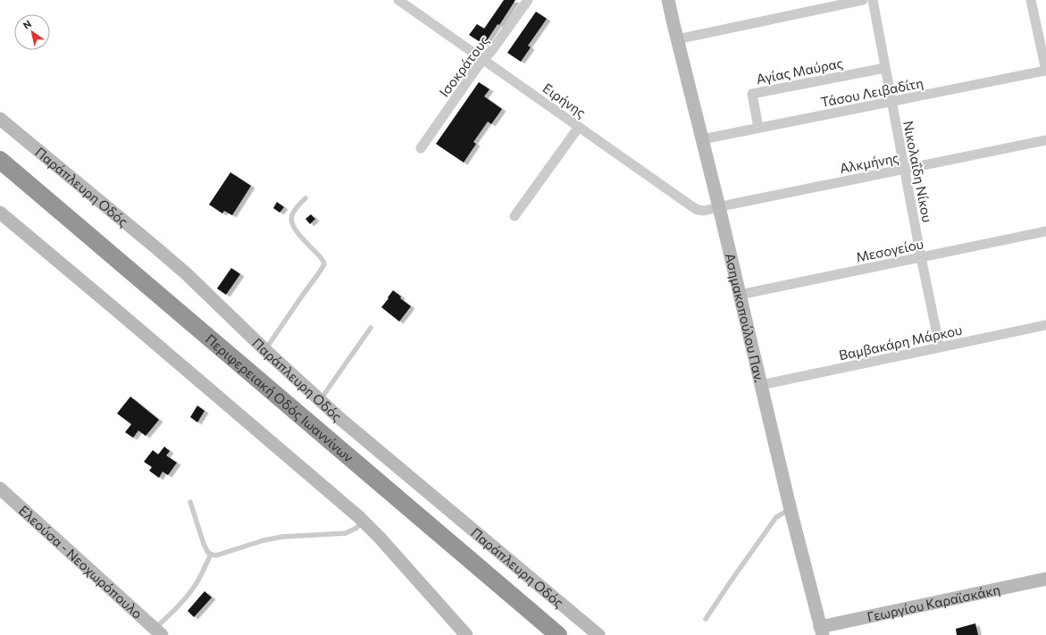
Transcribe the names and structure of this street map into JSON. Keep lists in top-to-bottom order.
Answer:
{
  "streets": {
    "highway": ["Περιφερειακή Οδός Ιωαννίνων"],
    "street": [
      "Ισοκράτους",
      "Αγίας Μαύρας",
      "Τάσου Λειβαδίτη",
      "Ειρήνης",
      "Αλκμήνης",
      "Νικολαΐδη Νίκου",
      "Παράπλευρη Οδός",
      "Μεσογείου",
      "Ασημακοπούλου Παν.",
      "Βαμβακάρη Μάρκου",
      "Ελεούσα - Νεοχωρόπουλο",
      "Γεωργίου Καραϊσκάκη"
    ]
  },
  "crossings": [
    ["Ισοκράτους", "Ειρήνης"],
    ["Αγίας Μαύρας", "Τάσου Λειβαδίτη"],
    ["Αγίας Μαύρας", "Νικολαΐδη Νίκου"],
    ["Τάσου Λειβαδίτη", "Νικολαΐδη Νίκου"],
    ["Τάσου Λειβαδίτη", "Ασημακοπούλου Παν."],
    ["Ειρήνης", "Αλκμήνης"],
    ["Ειρήνης", "Ασημακοπούλου Παν."],
    ["Αλκμήνης", "Νικολαΐδη Νίκου"],
    ["Αλκμήνης", "Ασημακοπούλου Παν."],
    ["Νικολαΐδη Νίκου", "Μεσογείου"],
    ["Νικολαΐδη Νίκου", "Βαμβακάρη Μάρκου"],
    ["Μεσογείου", "Ασημακοπούλου Παν."],
    ["Ασημακοπούλου Παν.", "Βαμβακάρη Μάρκου"],
    ["Ασημακοπούλου Παν.", "Γεωργίου Καραϊσκάκη"]
  ],
  "north": "top left"
}
